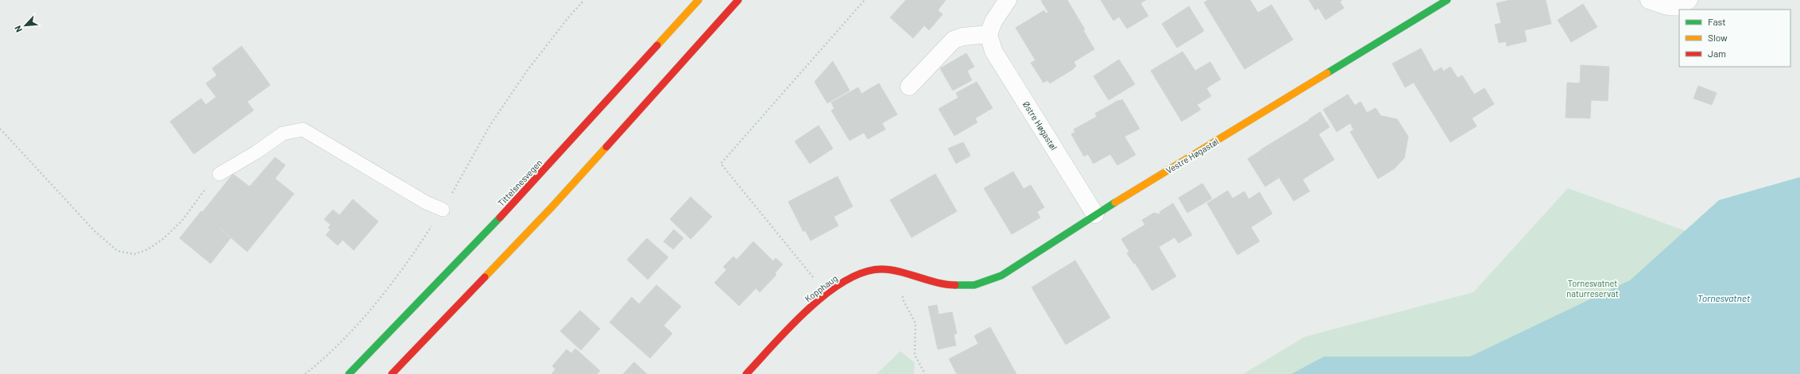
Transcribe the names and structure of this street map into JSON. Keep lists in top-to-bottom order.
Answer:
{
  "streets": {
    "main road": ["Vestre Høgastøl", "Tittelsnesvegen", "Kopphaug"],
    "street": ["Østre Høgastøl"]
  },
  "crossings": [
    ["Østre Høgastøl", "Vestre Høgastøl"],
    ["Vestre Høgastøl", "Kopphaug"]
  ],
  "water": ["Tornesvatnet"],
  "parks": ["Tornesvatnet naturreservat"],
  "legend": ["Fast", "Slow", "Jam"],
  "north": "bottom left"
}
